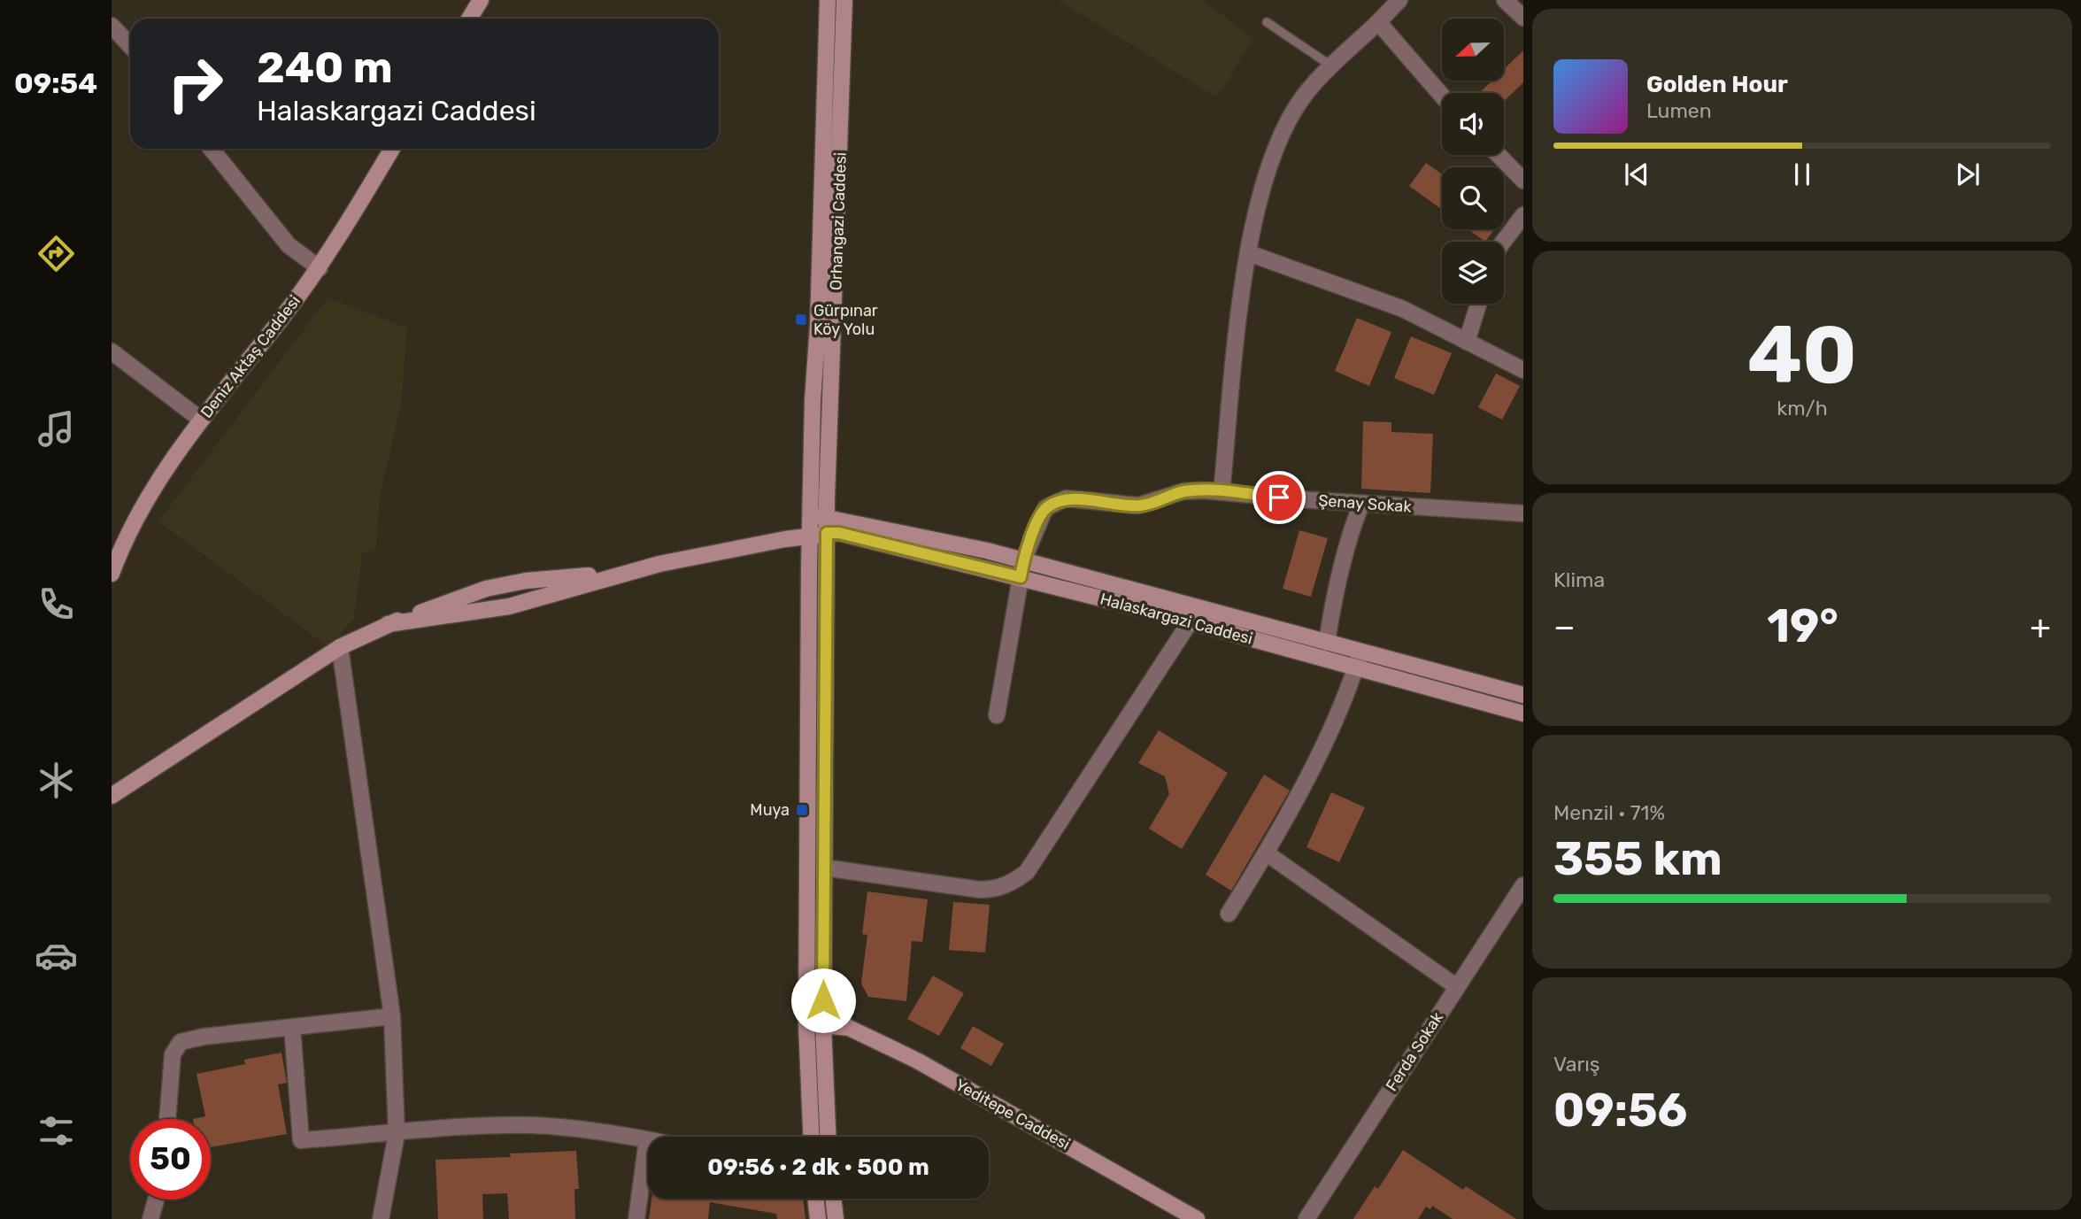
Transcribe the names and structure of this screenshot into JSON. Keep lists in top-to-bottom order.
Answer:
{
  "streets": {
    "main road": [
      "Orhangazi Caddesi",
      "Deniz Aktaş Caddesi",
      "Halaskargazi Caddesi",
      "Yeditepe Caddesi"
    ],
    "street": ["Şenay Sokak", "Ferda Sokak"]
  },
  "crossings": [
    ["Orhangazi Caddesi", "Halaskargazi Caddesi"]
  ],
  "places": {
    "transit": ["Gürpınar Köy Yolu", "Muya"]
  },
  "north": "left",
  "page": {
    "tabs": "09:54",
    "turn": ["240 m", "Halaskargazi Caddesi"],
    "song": ["Golden Hour", "Lumen"],
    "tile": [
      ["40", "km/h"],
      "Klima",
      ["Menzil · 71%", "355 km"],
      ["Varış", "09:56"]
    ],
    "heat": ["−", "19°", "+"],
    "limit": "50",
    "trip": "09:56 · 2 dk · 500 m"
  }
}
